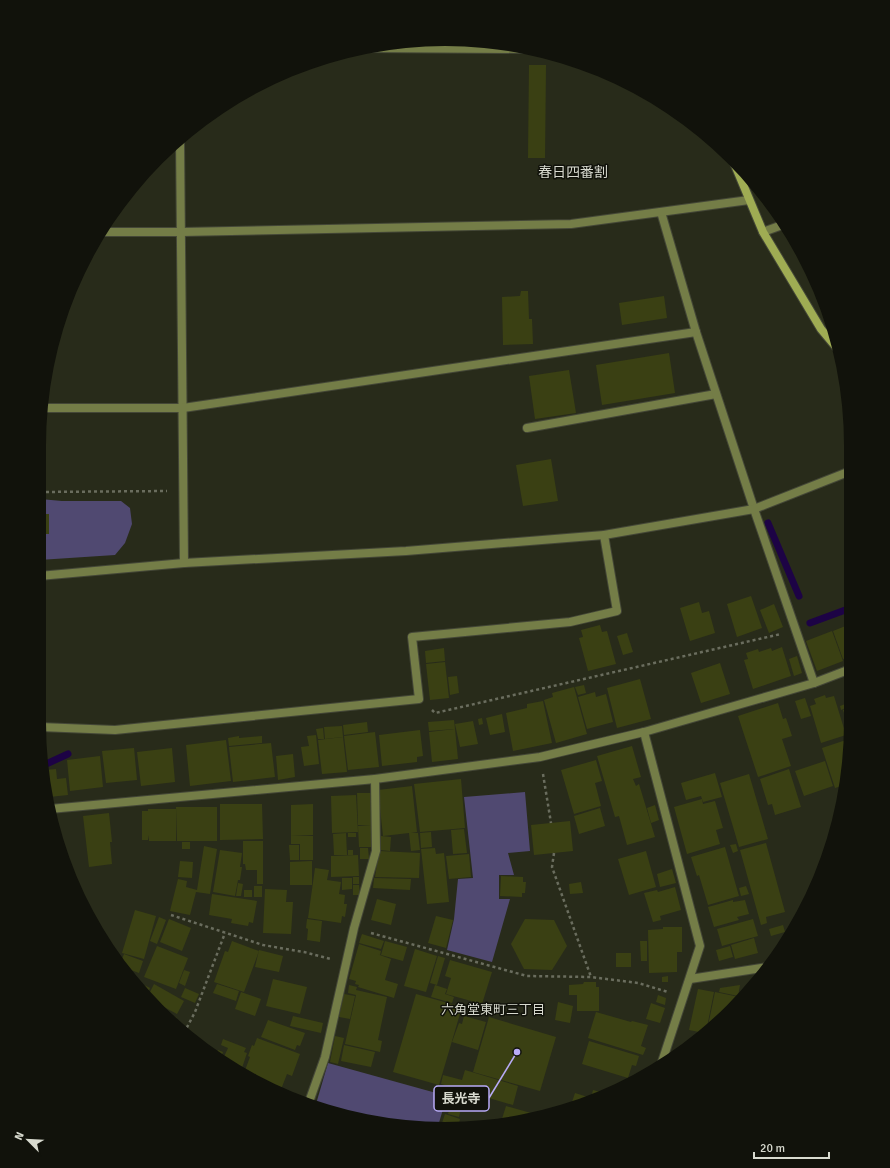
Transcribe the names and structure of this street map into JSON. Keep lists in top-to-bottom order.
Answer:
{
  "districts": ["春日四番割", "六角堂東町三丁目"],
  "places": ["長光寺"],
  "scale_bar": "20 m",
  "north": "top left"
}
